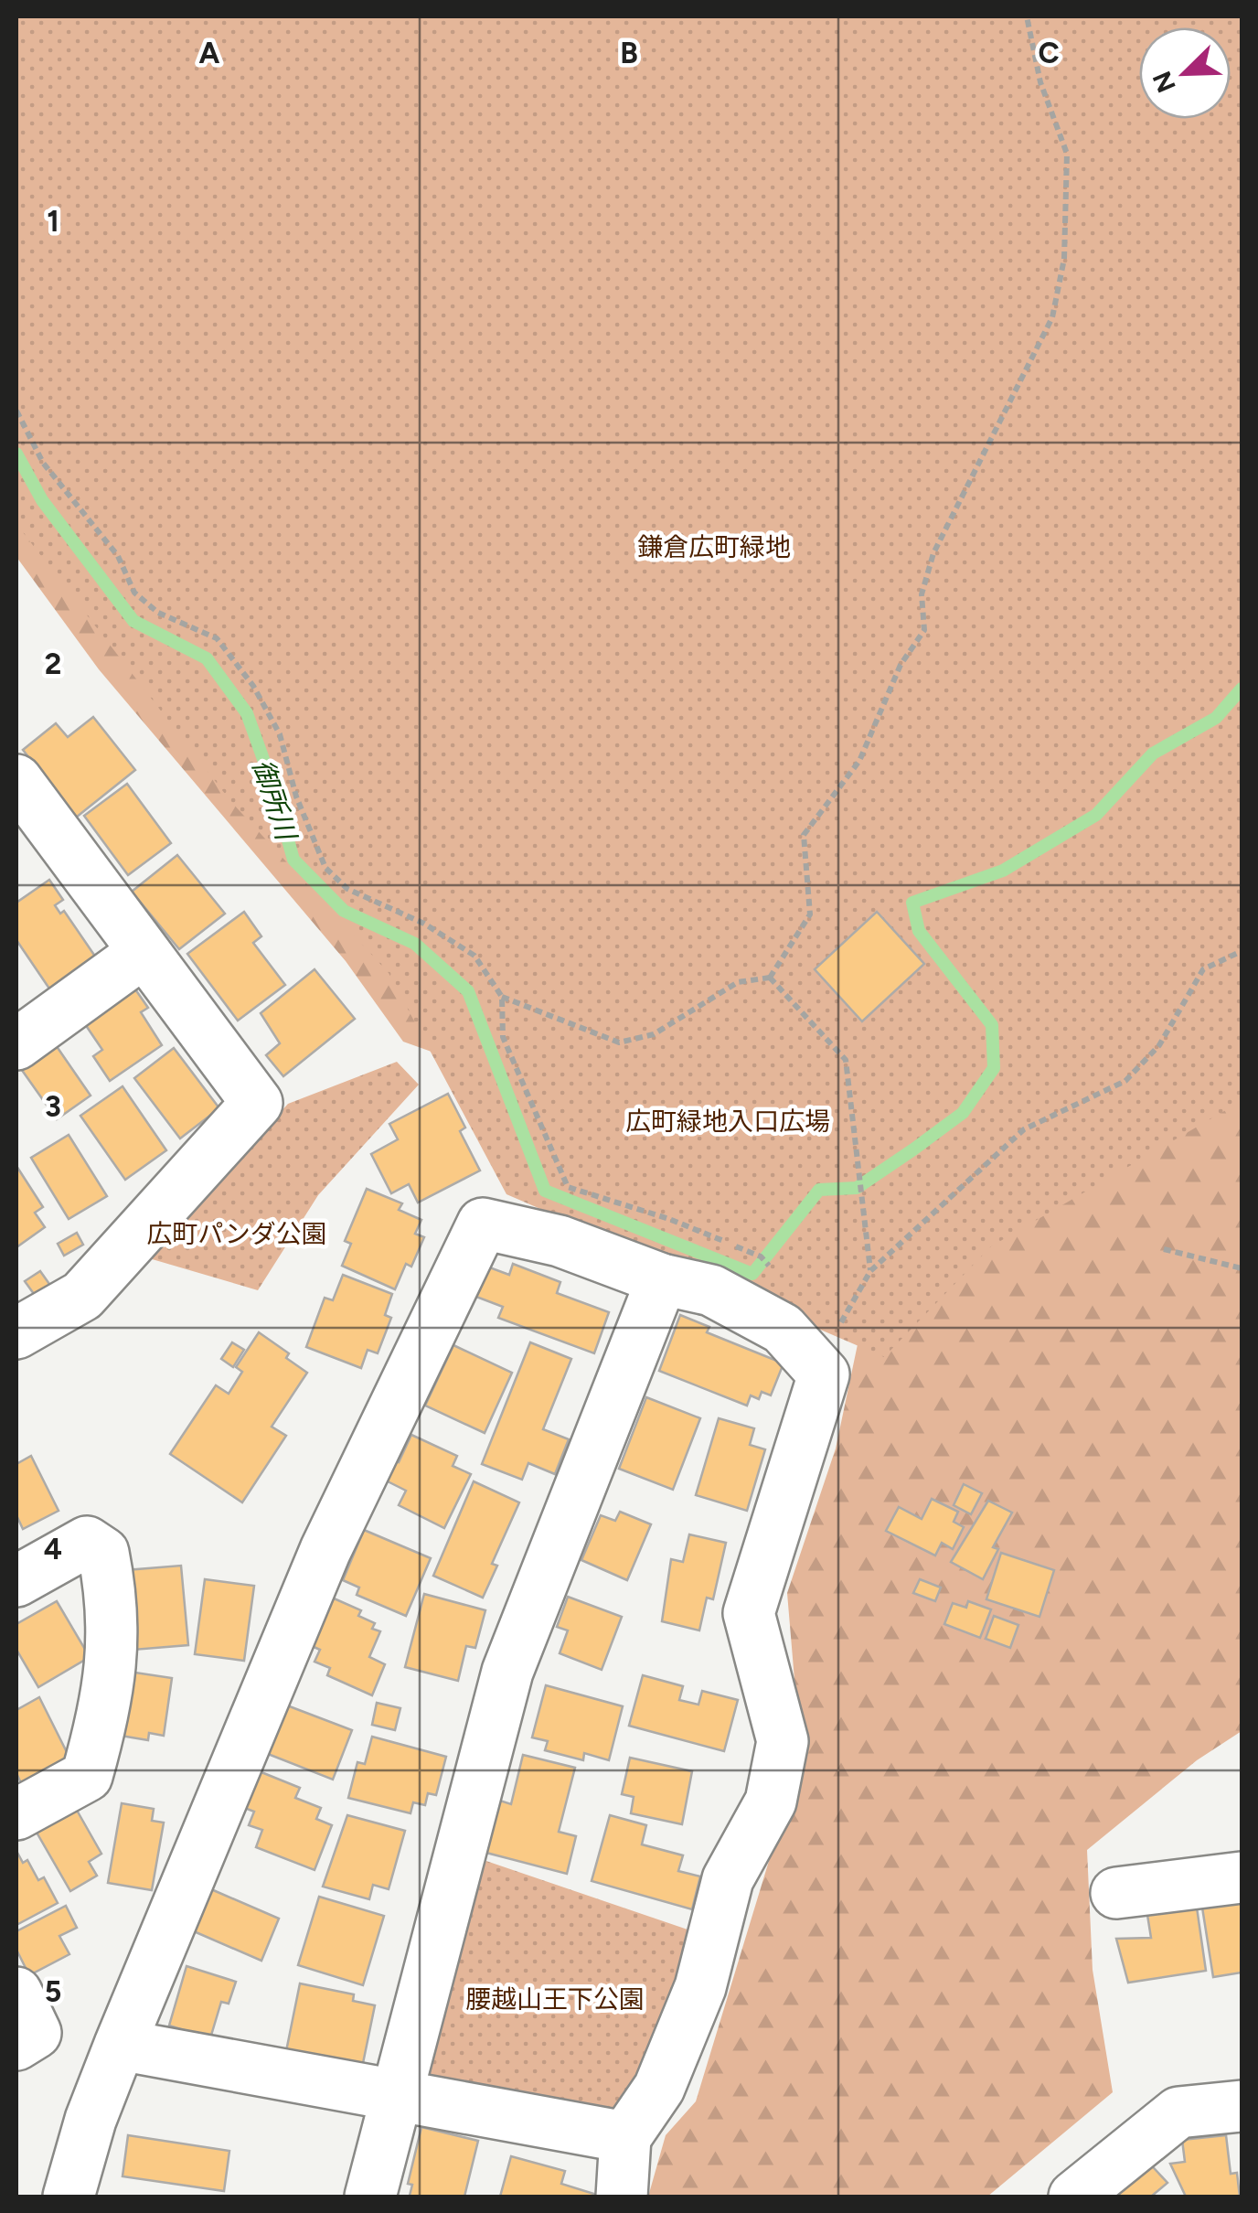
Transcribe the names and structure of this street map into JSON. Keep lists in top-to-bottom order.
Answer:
{
  "water": ["御所川"],
  "parks": [
    "鎌倉広町緑地",
    "広町緑地入口広場",
    "広町パンダ公園",
    "腰越山王下公園"
  ],
  "north": "bottom left",
  "grid": {
    "columns": ["A", "B", "C"],
    "rows": [
      "1",
      "2",
      "3",
      "4",
      "5"
    ]
  }
}
